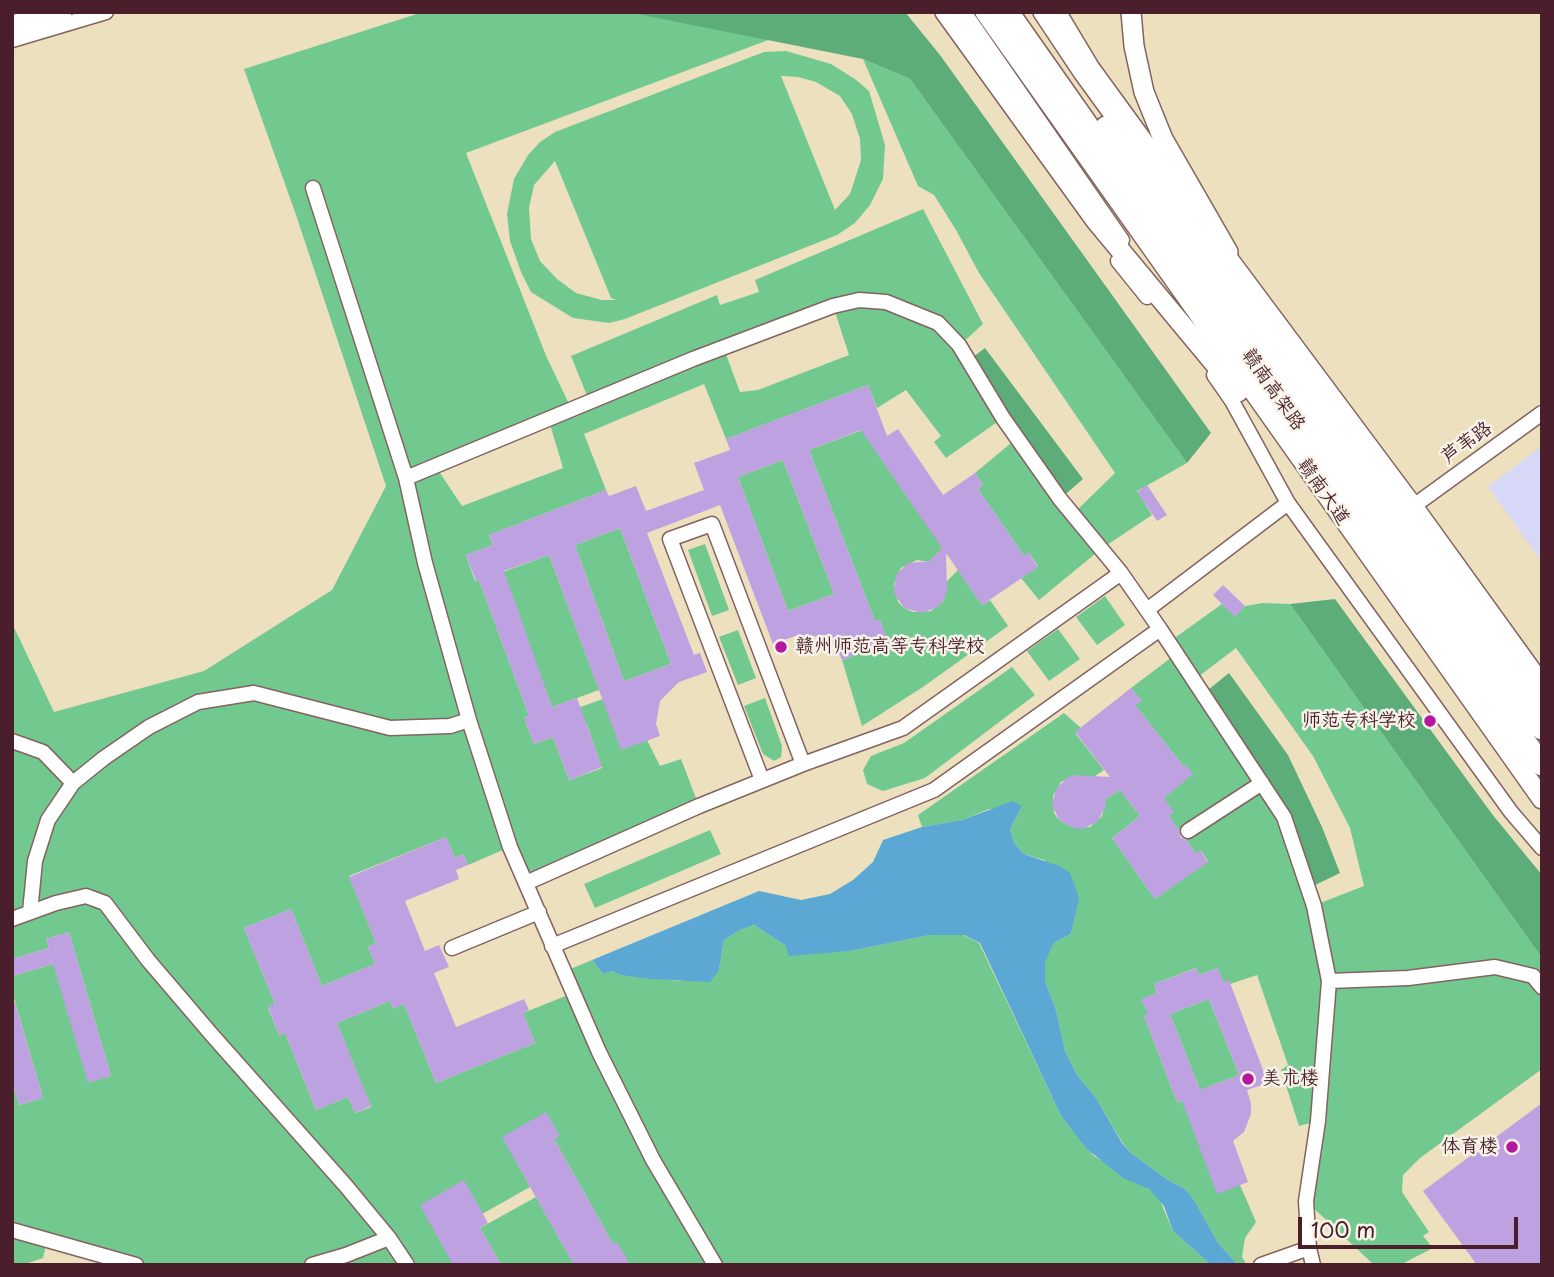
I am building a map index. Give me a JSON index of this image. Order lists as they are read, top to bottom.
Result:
{
  "streets": {
    "highway": ["赣南高架路"],
    "main road": ["赣南大道"],
    "street": ["芦苇路"]
  },
  "places": [
    "赣州师范高等专科学校",
    "师范专科学校",
    "美术楼",
    "体育楼"
  ],
  "scale_bar": "100 m"
}
